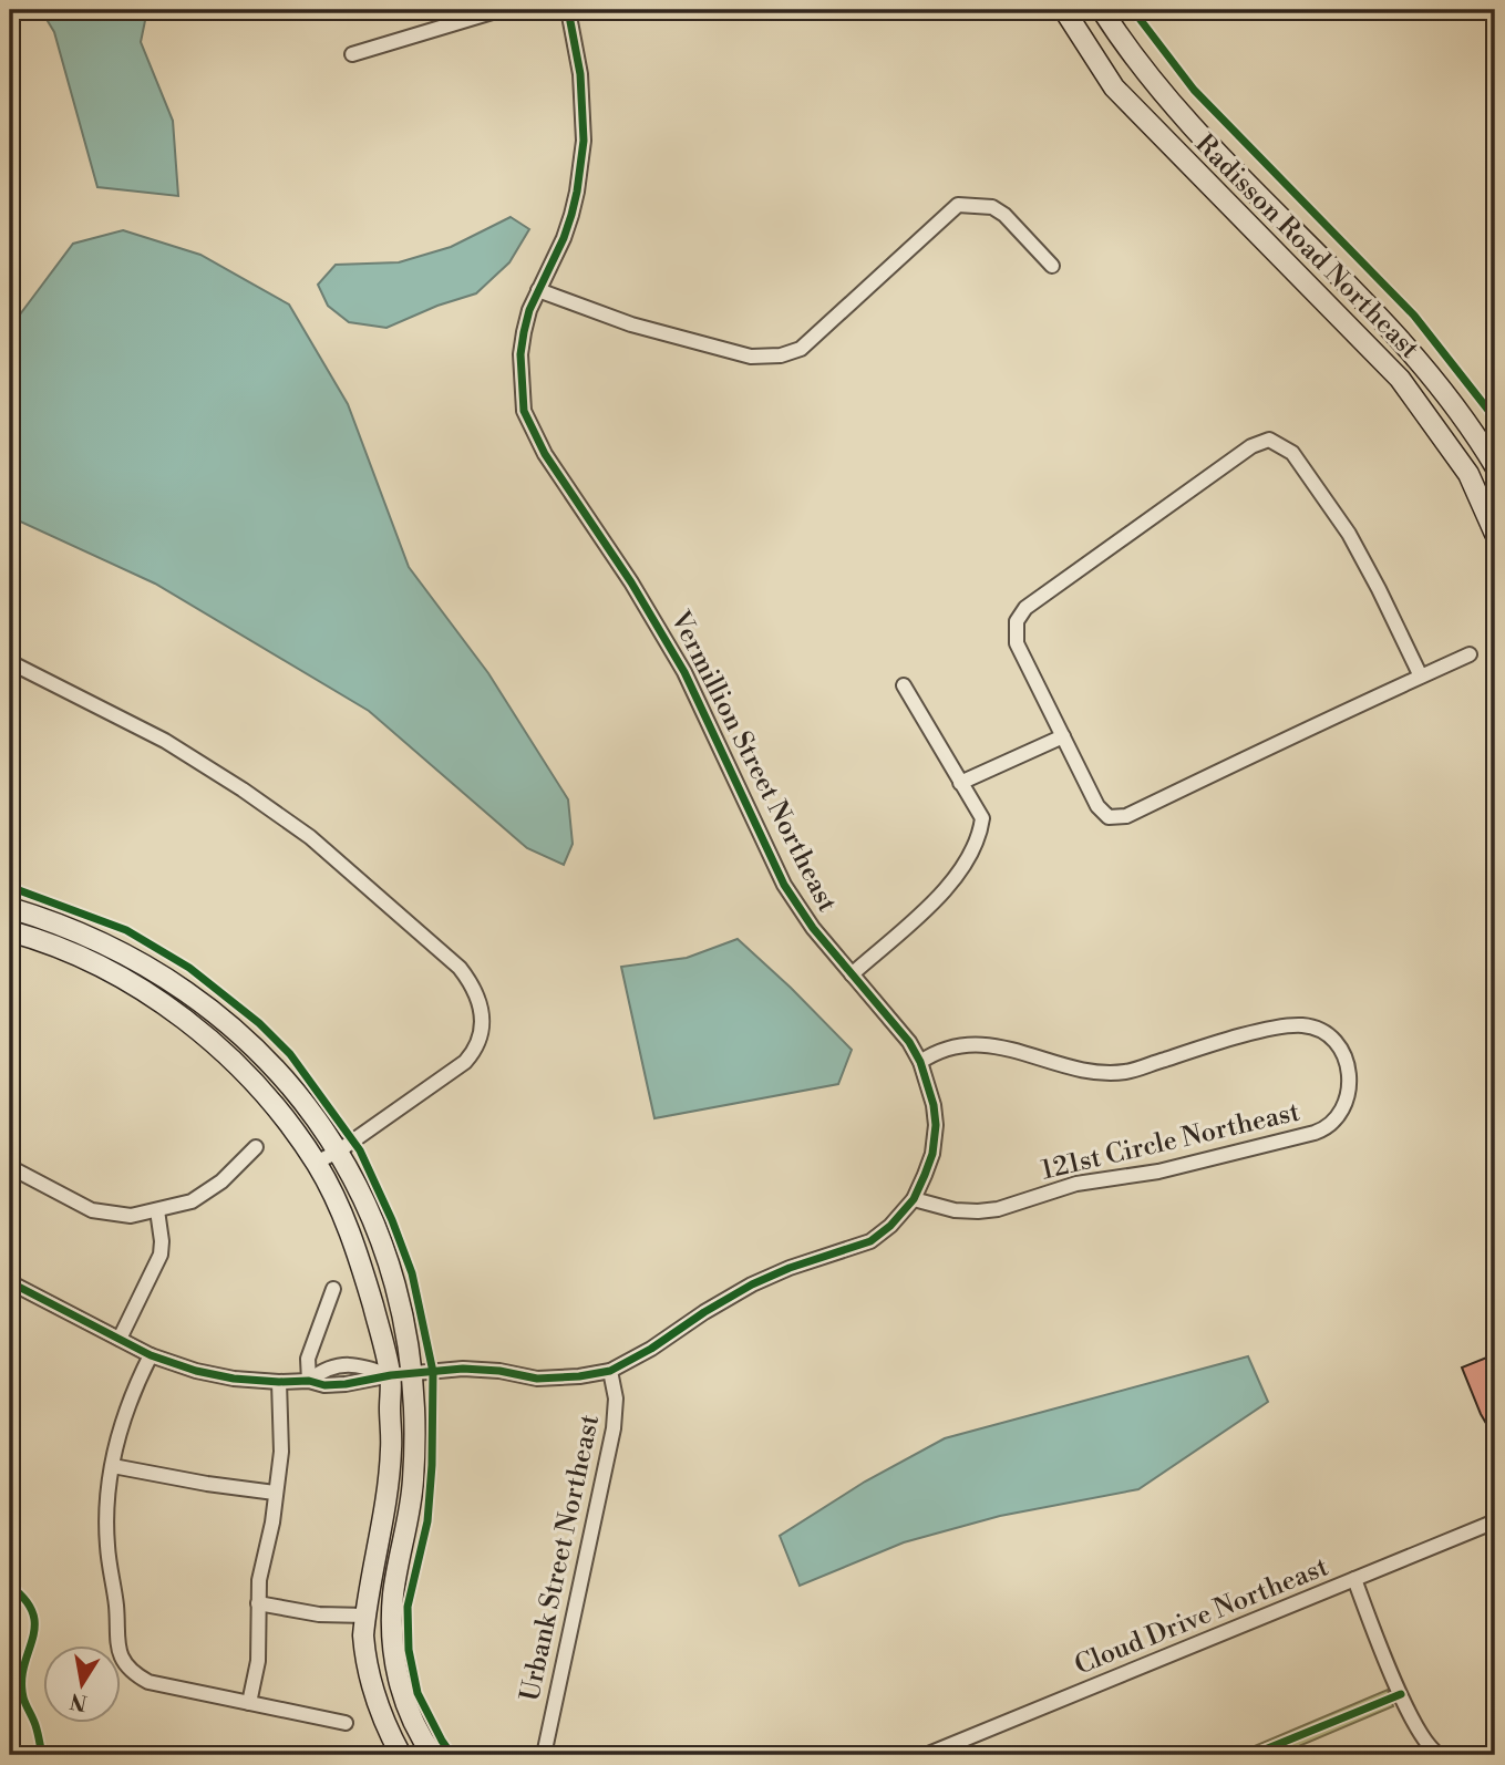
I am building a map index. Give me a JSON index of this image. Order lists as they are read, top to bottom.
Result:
{
  "streets": {
    "street": [
      "Radisson Road Northeast",
      "Vermillion Street Northeast",
      "121st Circle Northeast",
      "Urbank Street Northeast",
      "Cloud Drive Northeast"
    ]
  },
  "crossings": [
    ["Vermillion Street Northeast", "121st Circle Northeast"],
    ["Vermillion Street Northeast", "Urbank Street Northeast"]
  ],
  "north": "bottom"
}
